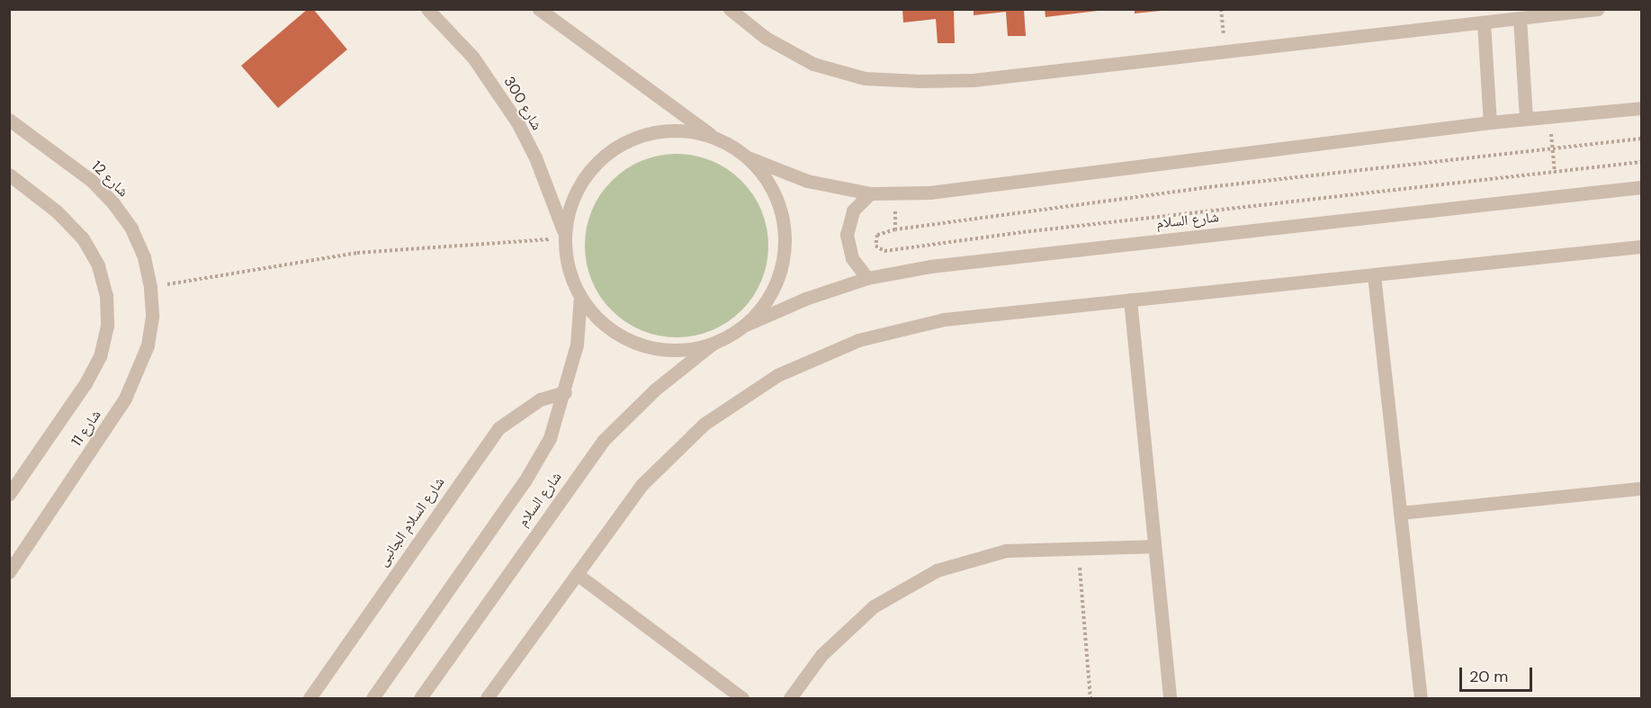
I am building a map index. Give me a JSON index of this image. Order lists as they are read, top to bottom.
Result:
{
  "streets": {
    "street": [
      "شارع 300",
      "شارع 12",
      "شارع السلام",
      "شارع 11",
      "شارع السلام الجانبى"
    ]
  },
  "crossings": [
    ["شارع 12", "شارع 11"],
    ["شارع السلام", "شارع السلام الجانبى"]
  ],
  "scale_bar": "20 m"
}
